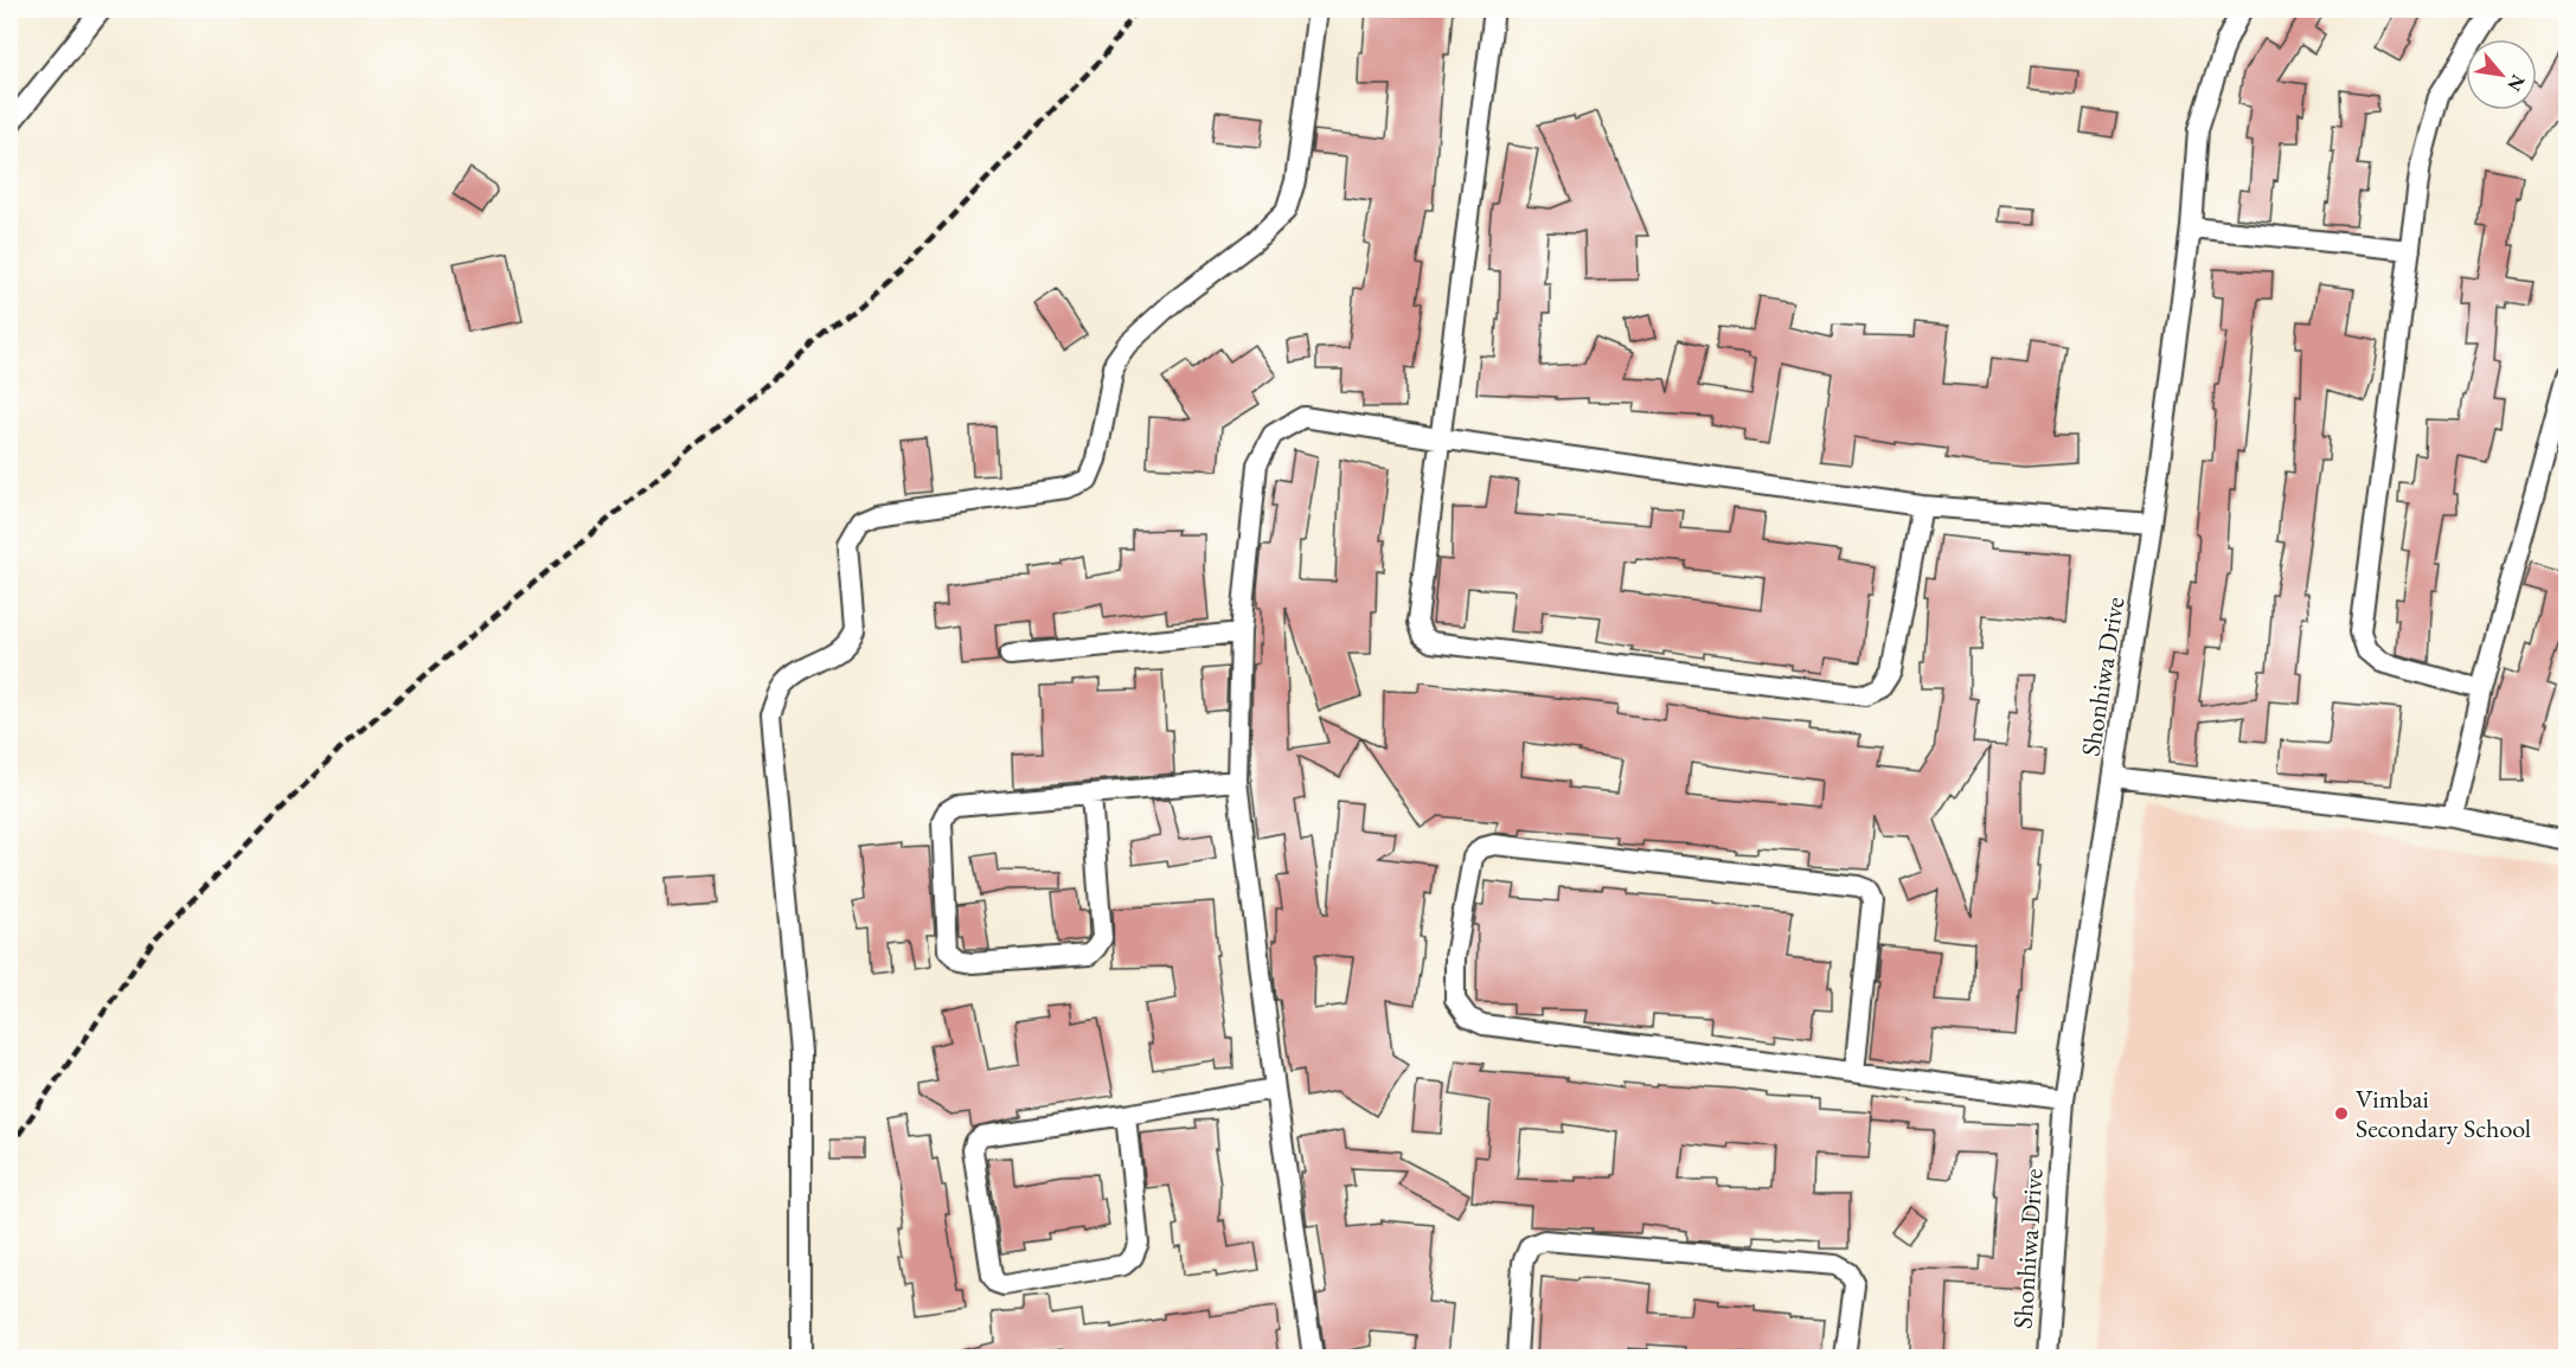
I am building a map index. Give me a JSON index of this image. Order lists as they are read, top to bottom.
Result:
{
  "streets": {
    "street": ["Shonhiwa Drive"]
  },
  "places": ["Vimbai Secondary School"],
  "north": "bottom right"
}
